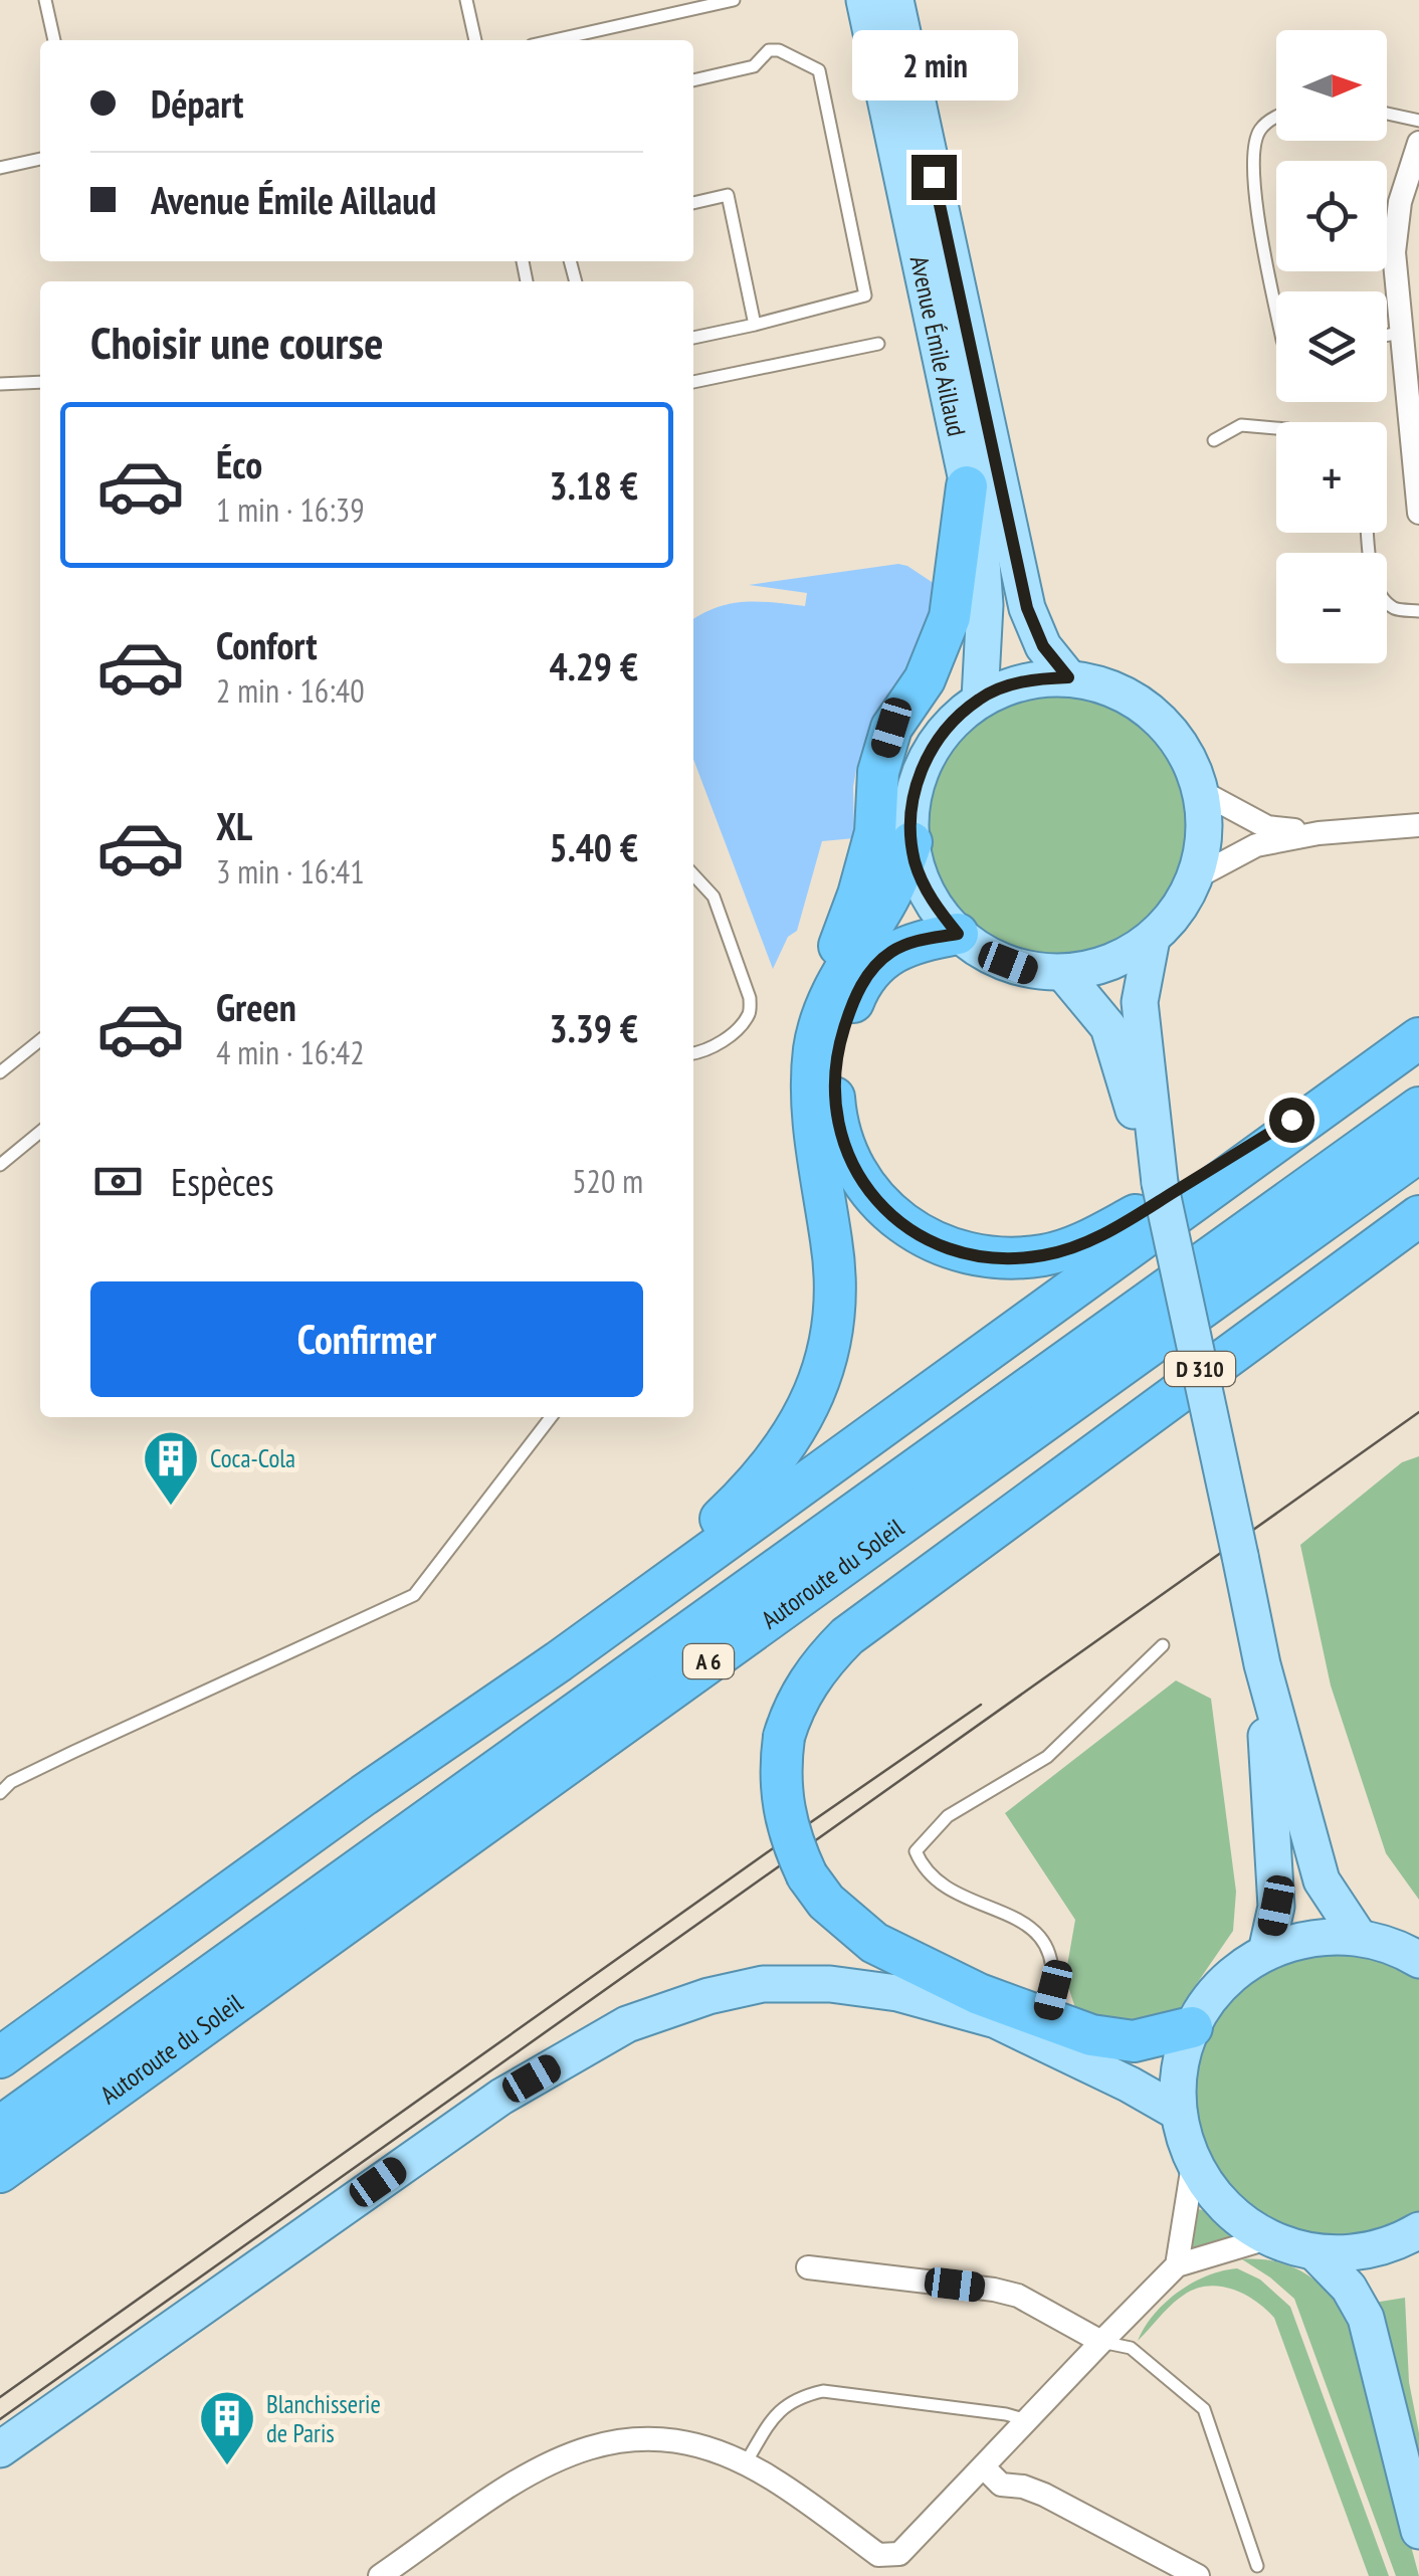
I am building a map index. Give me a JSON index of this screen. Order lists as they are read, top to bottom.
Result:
{
  "streets": {
    "highway": ["Autoroute du Soleil", "A 6"],
    "main road": ["Avenue Émile Aillaud", "D 310"]
  },
  "crossings": [
    ["Avenue Émile Aillaud", "D 310"]
  ],
  "places": {
    "building": ["Coca-Cola", "Blanchisserie de Paris"]
  },
  "north": "right",
  "page": {
    "map_buttons": ["+", "−"],
    "bubble": "2 min",
    "banner": ["Départ", "Avenue Émile Aillaud"],
    "heading": "Choisir une course",
    "list": [
      {
        "name": "Éco",
        "note": "1 min · 16:39",
        "value": "3.18 €"
      },
      {
        "name": "Confort",
        "note": "2 min · 16:40",
        "value": "4.29 €"
      },
      {
        "name": "XL",
        "note": "3 min · 16:41",
        "value": "5.40 €"
      },
      {
        "name": "Green",
        "note": "4 min · 16:42",
        "value": "3.39 €"
      }
    ],
    "pay": ["Espèces", "520 m"],
    "buttons": "Confirmer"
  }
}
